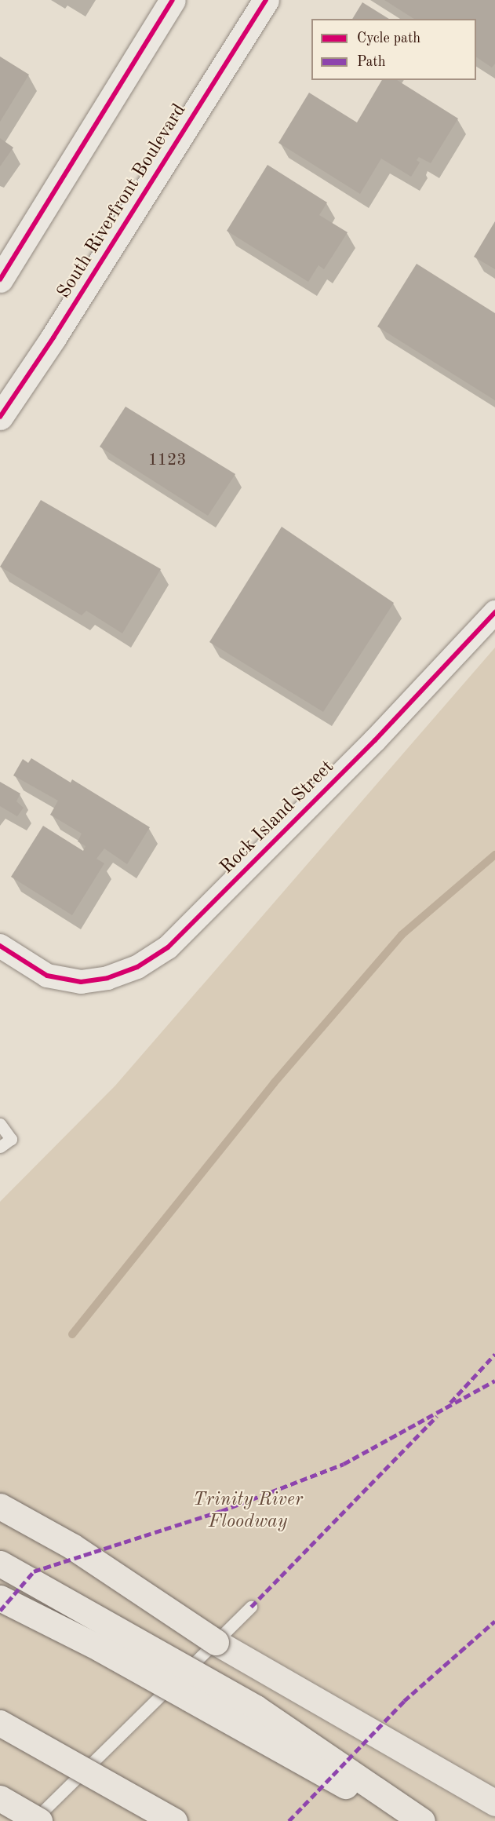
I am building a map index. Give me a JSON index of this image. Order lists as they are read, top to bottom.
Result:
{
  "streets": {
    "main road": ["South Riverfront Boulevard"],
    "street": ["Rock Island Street"]
  },
  "parks": ["Trinity River Floodway"],
  "house_numbers": ["1123"],
  "legend": ["Cycle path", "Path"]
}
